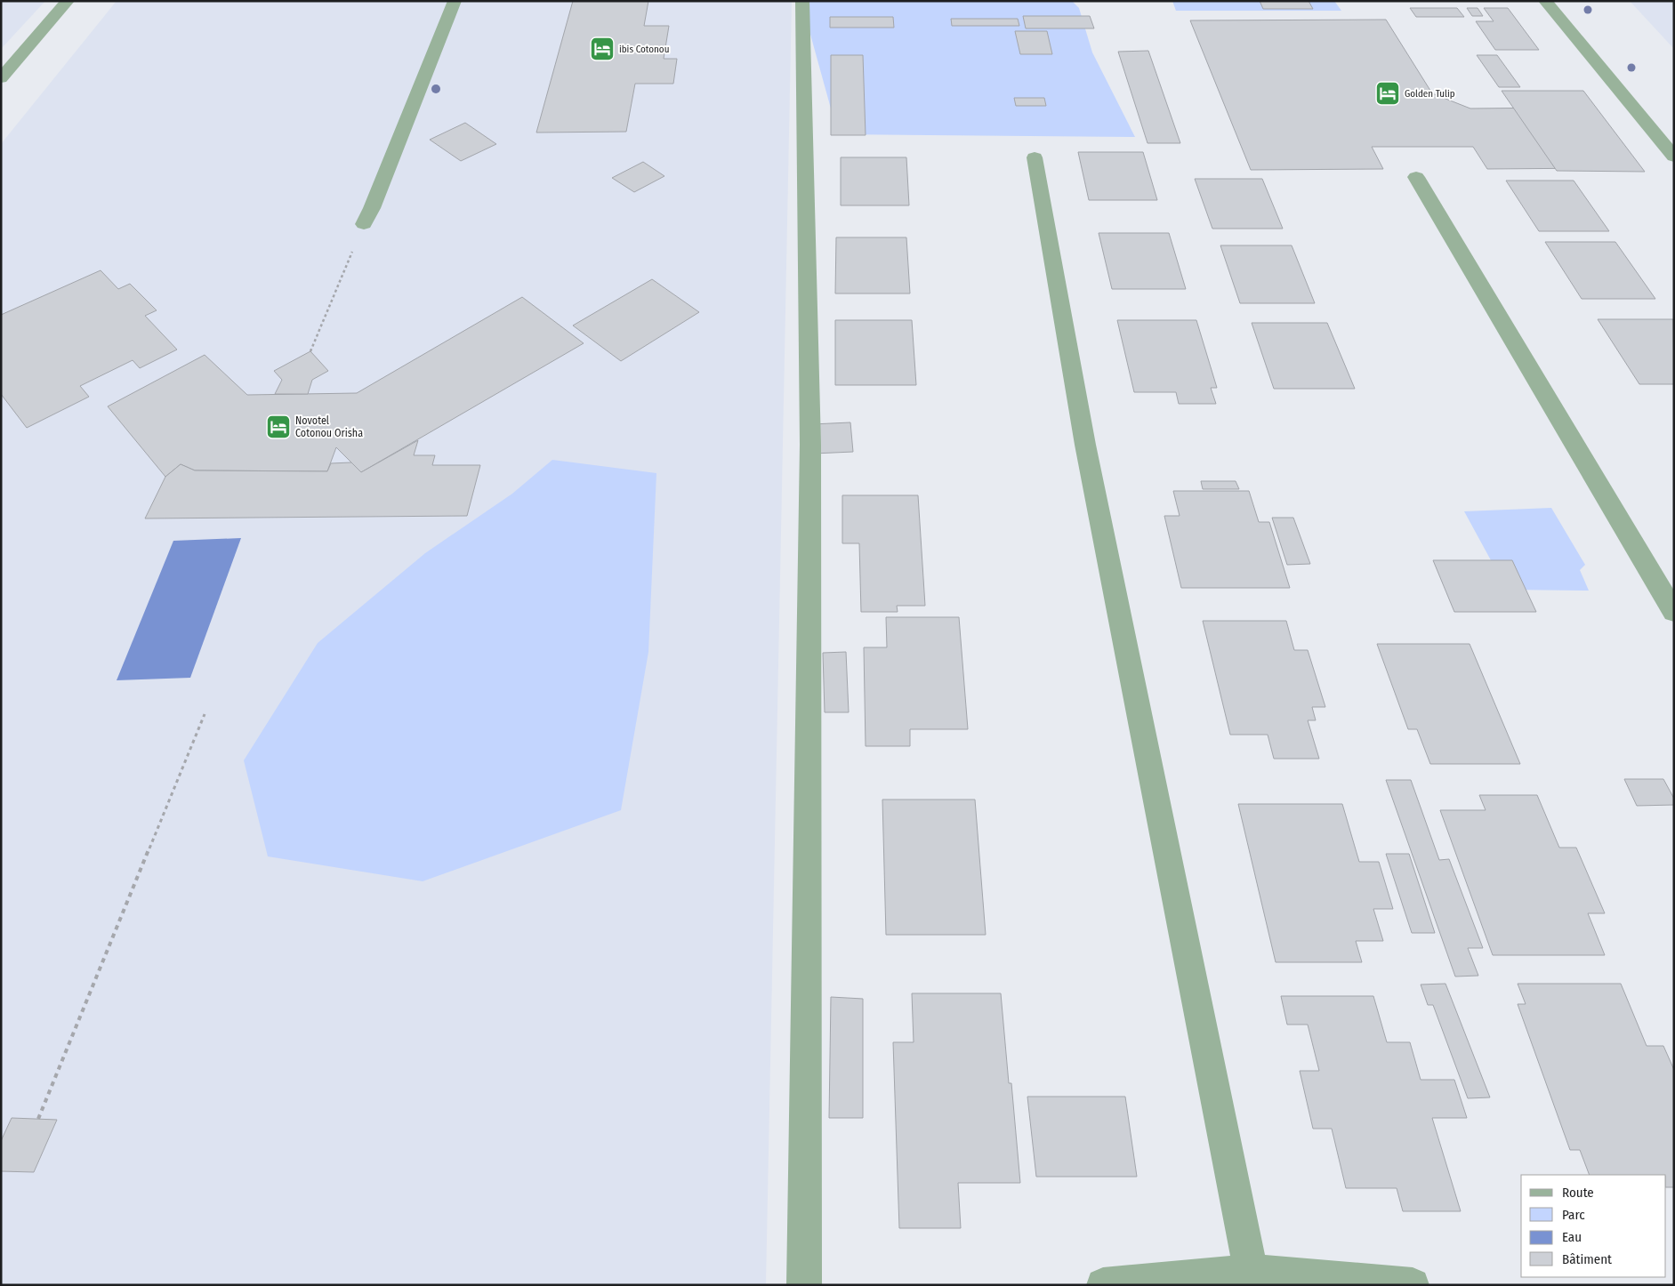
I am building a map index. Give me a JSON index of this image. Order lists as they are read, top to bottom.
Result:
{
  "places": {
    "hotel": ["ibis Cotonou", "Golden Tulip", "Novotel Cotonou Orisha"]
  },
  "legend": [
    "Route",
    "Parc",
    "Eau",
    "Bâtiment"
  ]
}
